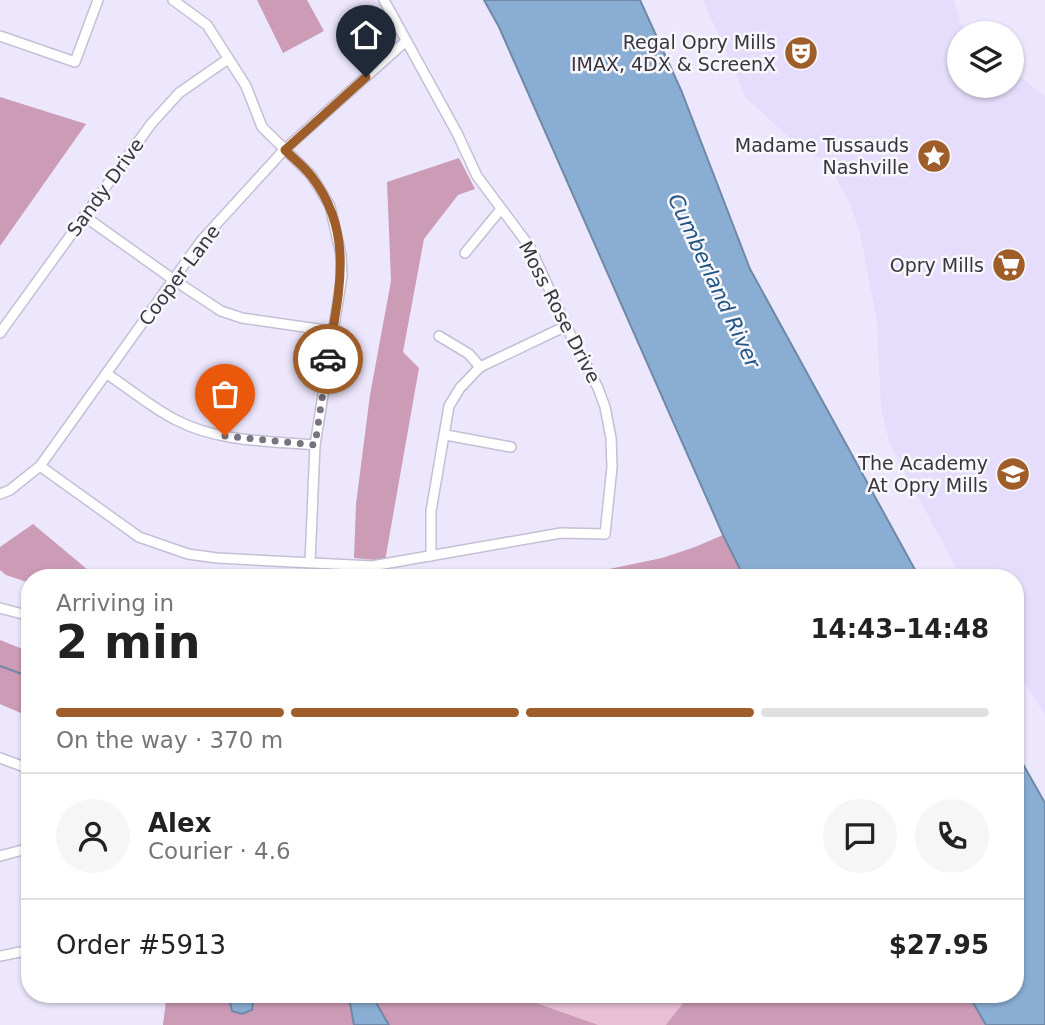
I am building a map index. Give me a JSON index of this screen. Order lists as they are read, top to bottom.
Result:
{
  "streets": {
    "street": ["Sandy Drive", "Cooper Lane", "Moss Rose Drive"]
  },
  "crossings": [
    ["Cooper Lane", "Moss Rose Drive"]
  ],
  "water": ["Cumberland River"],
  "places": {
    "theatre": ["Regal Opry Mills IMAX, 4DX & ScreenX"],
    "place": ["Madame Tussauds Nashville"],
    "supermarket": ["Opry Mills"],
    "school or university": ["The Academy At Opry Mills"]
  },
  "page": {
    "heading": ["2 min", "Arriving in", "14:43–14:48"],
    "panel": [
      "Alex",
      "Courier · 4.6",
      "Order #5913",
      "$27.95"
    ],
    "bar": "On the way · 370 m"
  }
}
